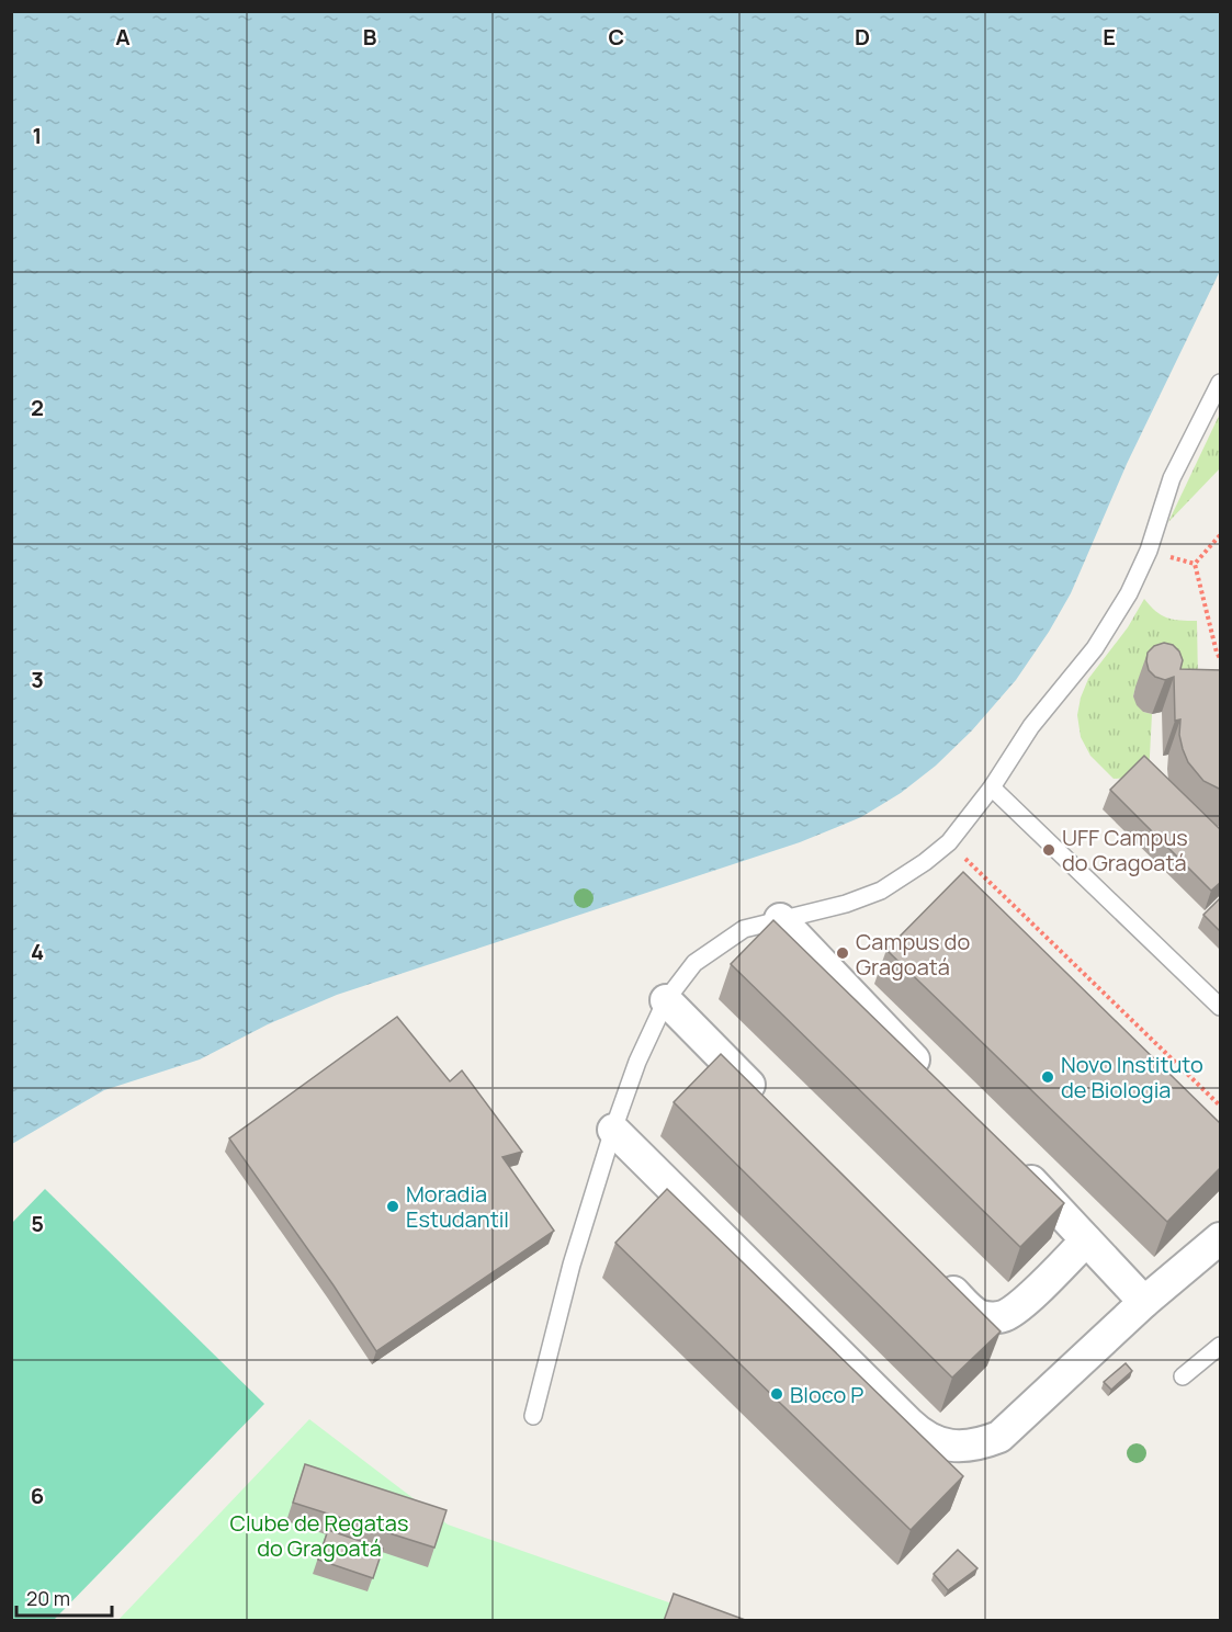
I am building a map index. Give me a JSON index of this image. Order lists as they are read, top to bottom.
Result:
{
  "parks": ["Clube de Regatas do Gragoatá"],
  "places": [
    "UFF Campus do Gragoatá",
    "Campus do Gragoatá",
    "Novo Instituto de Biologia",
    "Moradia Estudantil",
    "Bloco P"
  ],
  "scale_bar": "20 m",
  "grid": {
    "columns": [
      "A",
      "B",
      "C",
      "D",
      "E"
    ],
    "rows": [
      "1",
      "2",
      "3",
      "4",
      "5",
      "6"
    ]
  }
}
